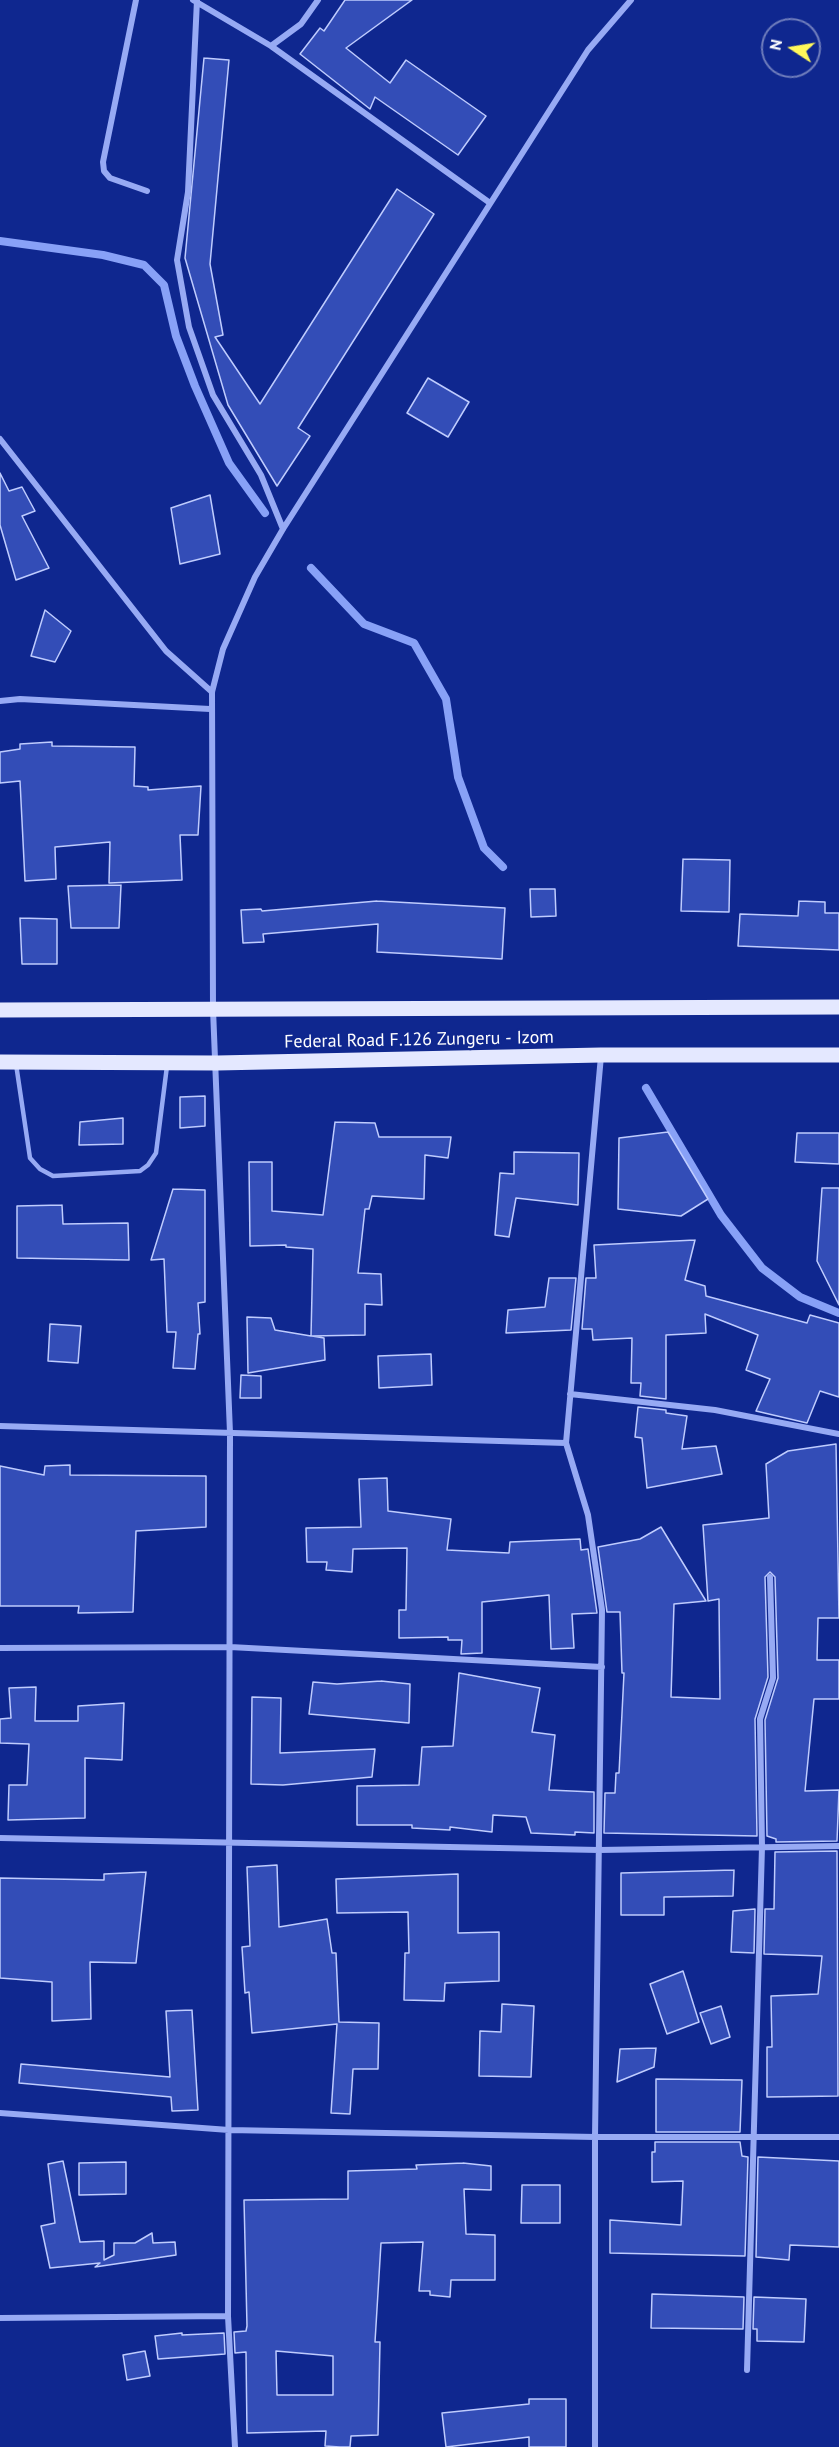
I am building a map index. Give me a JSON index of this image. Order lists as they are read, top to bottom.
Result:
{
  "streets": {
    "main road": ["Federal Road F.126 Zungeru - Izom"]
  },
  "north": "left"
}
